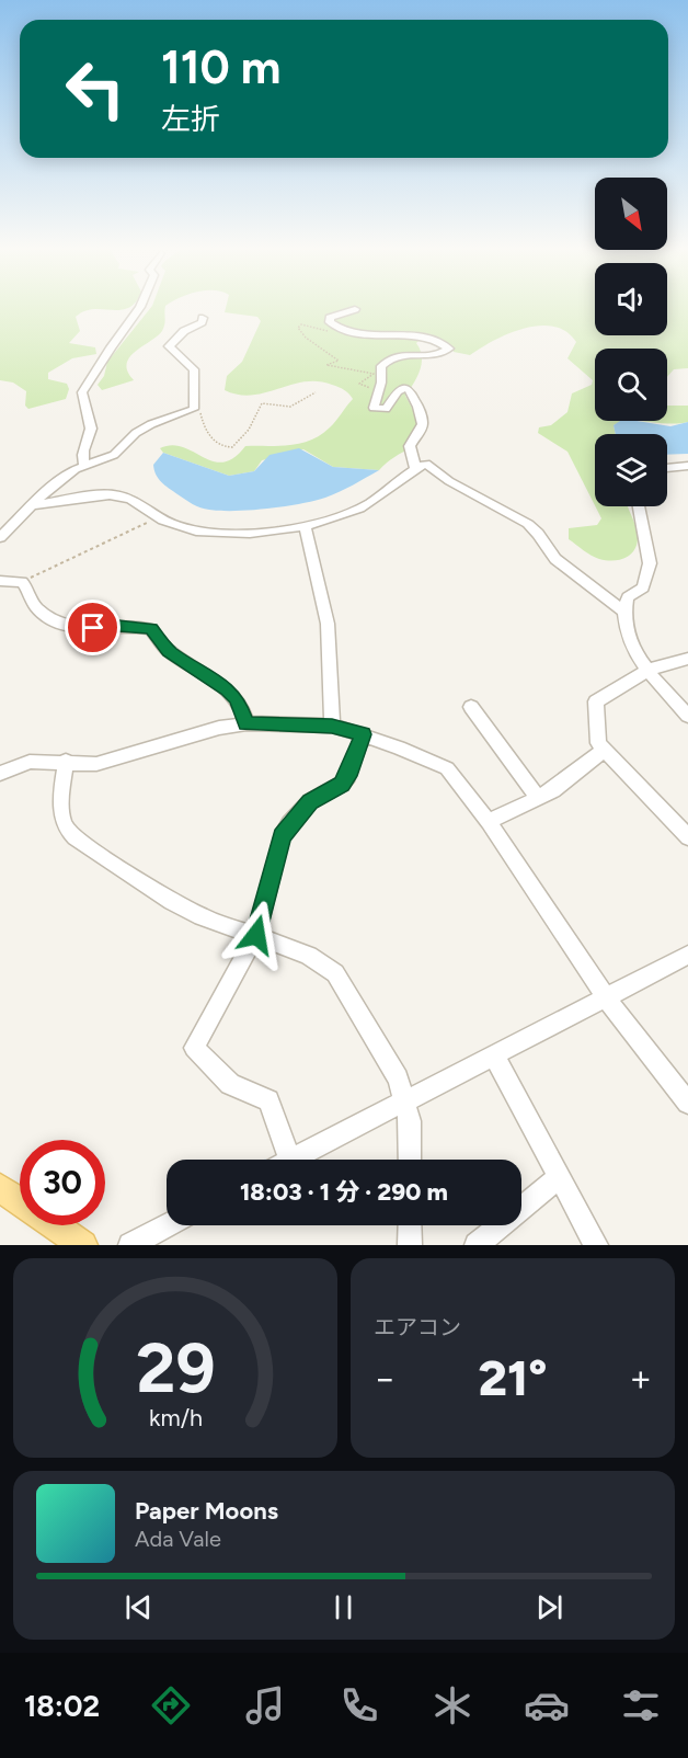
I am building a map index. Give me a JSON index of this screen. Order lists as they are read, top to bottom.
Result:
{
  "north": "bottom right",
  "page": {
    "turn": ["110 m", "左折"],
    "limit": "30",
    "trip": "18:03 · 1 分 · 290 m",
    "tile": "エアコン",
    "heat": ["−", "21°", "+"],
    "song": ["Paper Moons", "Ada Vale"],
    "tabs": "18:02",
    "gauge": ["29", "km/h"]
  }
}
